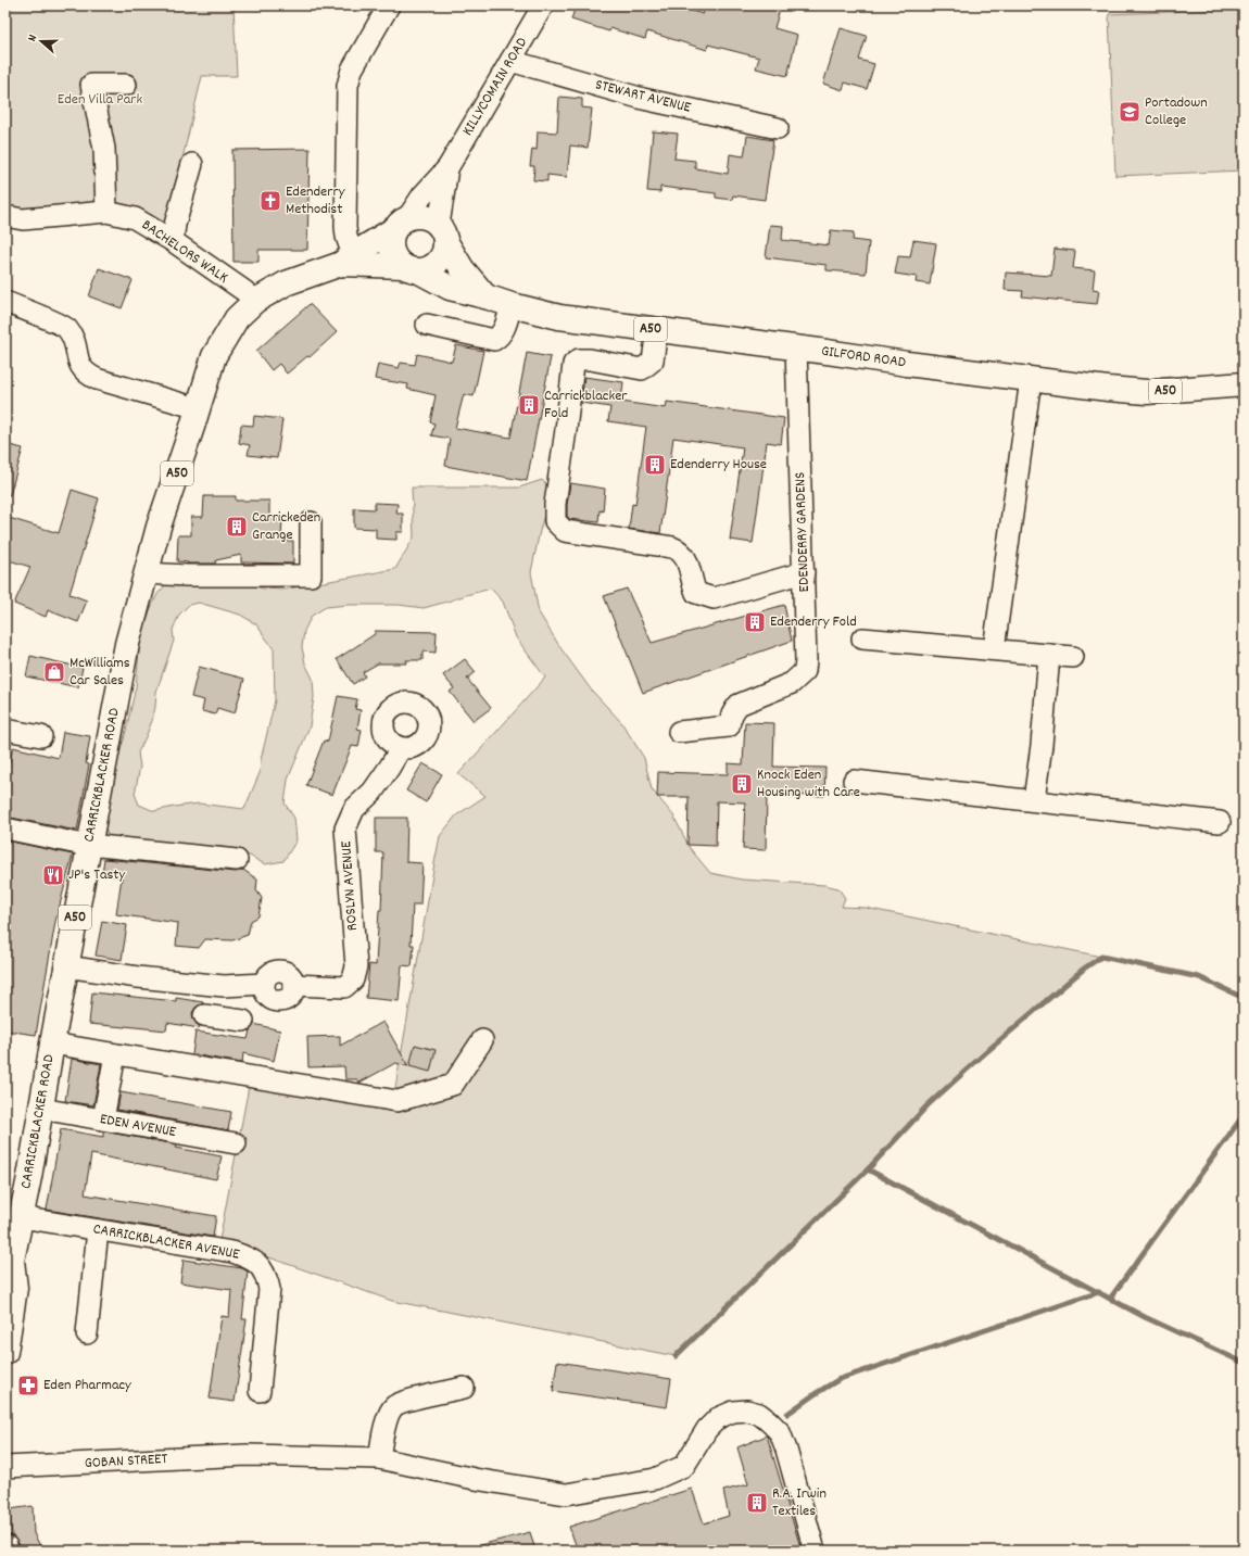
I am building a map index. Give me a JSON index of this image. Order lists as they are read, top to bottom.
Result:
{
  "streets": {
    "main road": ["A50", "GILFORD ROAD", "CARRICKBLACKER ROAD"],
    "street": [
      "KILLYCOMAIN ROAD",
      "STEWART AVENUE",
      "BACHELORS WALK",
      "EDENDERRY GARDENS",
      "ROSLYN AVENUE",
      "EDEN AVENUE",
      "CARRICKBLACKER AVENUE",
      "GOBAN STREET"
    ]
  },
  "crossings": [
    ["KILLYCOMAIN ROAD", "STEWART AVENUE"],
    ["KILLYCOMAIN ROAD", "A50"],
    ["KILLYCOMAIN ROAD", "GILFORD ROAD"],
    ["KILLYCOMAIN ROAD", "CARRICKBLACKER ROAD"],
    ["BACHELORS WALK", "CARRICKBLACKER ROAD"],
    ["A50", "GILFORD ROAD"],
    ["A50", "CARRICKBLACKER ROAD"],
    ["GILFORD ROAD", "EDENDERRY GARDENS"],
    ["GILFORD ROAD", "CARRICKBLACKER ROAD"],
    ["CARRICKBLACKER ROAD", "EDEN AVENUE"],
    ["CARRICKBLACKER ROAD", "CARRICKBLACKER AVENUE"]
  ],
  "parks": ["Eden Villa Park"],
  "places": {
    "school or university": ["Portadown College"],
    "church": ["Edenderry Methodist"],
    "building": [
      "Carrickblacker Fold",
      "Edenderry House",
      "Carrickeden Grange",
      "Edenderry Fold",
      "Knock Eden Housing with Care",
      "R.A. Irwin Textiles"
    ],
    "shop": ["McWilliams Car Sales"],
    "restaurant": ["JP's Tasty"],
    "pharmacy": ["Eden Pharmacy"]
  },
  "north": "left"
}
